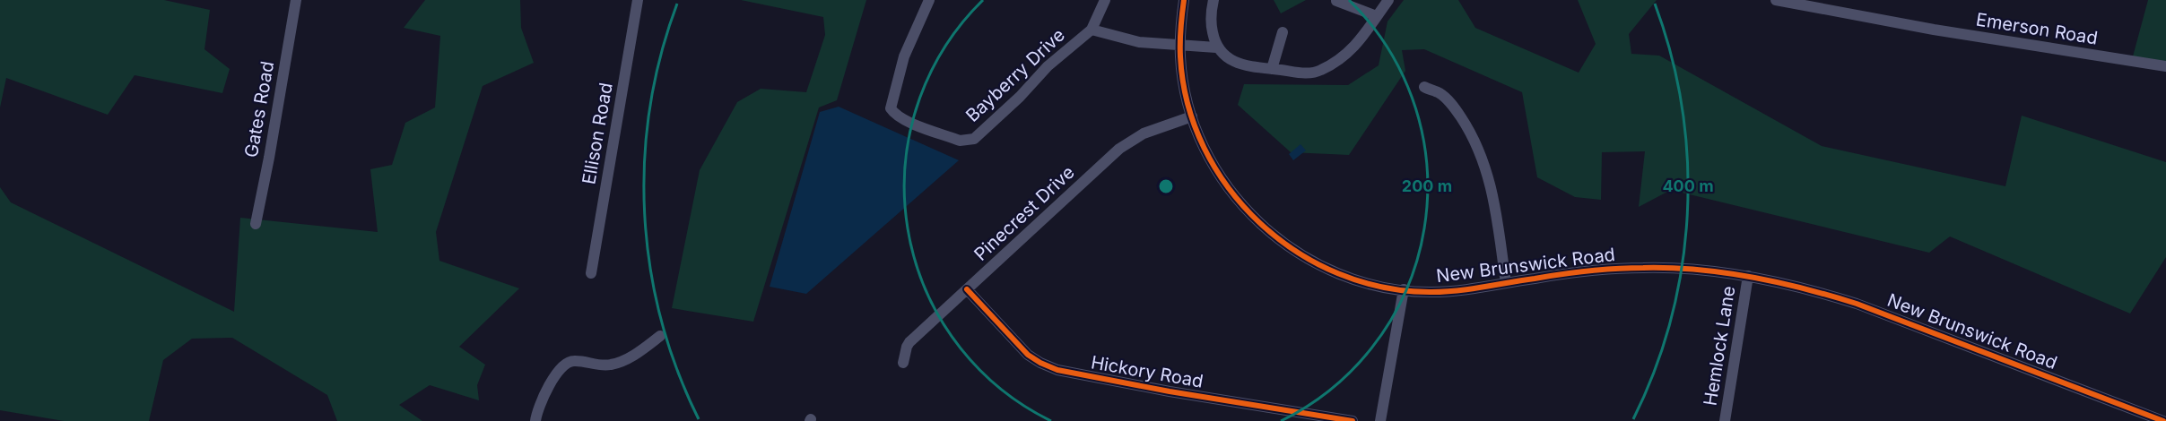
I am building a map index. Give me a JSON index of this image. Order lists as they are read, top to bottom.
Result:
{
  "streets": {
    "street": [
      "Emerson Road",
      "Bayberry Drive",
      "Gates Road",
      "Ellison Road",
      "Pinecrest Drive",
      "New Brunswick Road",
      "Hemlock Lane",
      "Hickory Road"
    ]
  },
  "crossings": [
    ["Bayberry Drive", "New Brunswick Road"],
    ["Pinecrest Drive", "New Brunswick Road"],
    ["Pinecrest Drive", "Hickory Road"],
    ["New Brunswick Road", "Hemlock Lane"]
  ],
  "rings": ["200 m", "400 m"]
}
